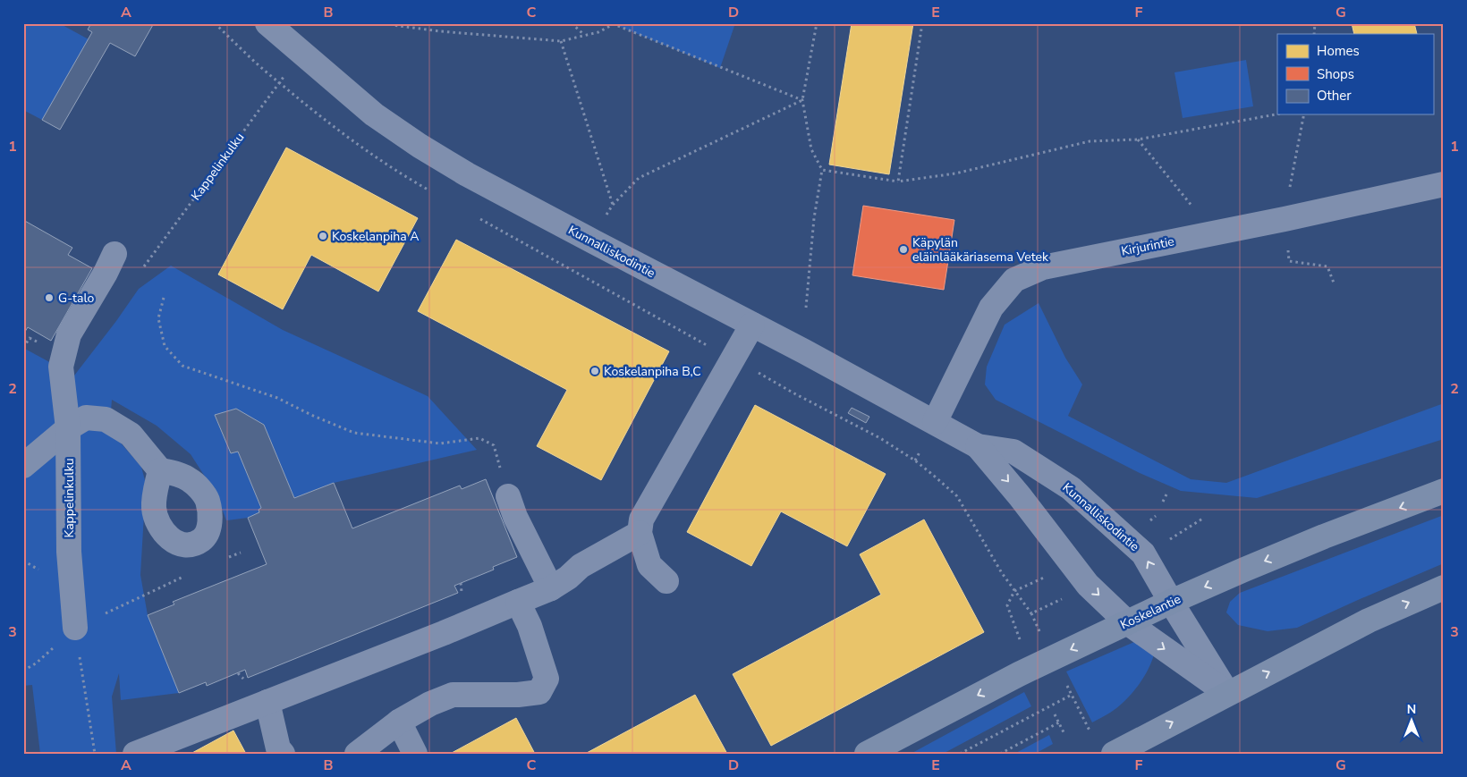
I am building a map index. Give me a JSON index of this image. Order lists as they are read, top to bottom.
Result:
{
  "streets": {
    "main road": ["Koskelantie"],
    "street": ["Kappelinkulku", "Kirjurintie", "Kunnalliskodintie"]
  },
  "crossings": [
    ["Kirjurintie", "Kunnalliskodintie"],
    ["Kunnalliskodintie", "Koskelantie"]
  ],
  "places": [
    "Koskelanpiha A",
    "Käpylän eläinlääkäriasema Vetek",
    "G-talo",
    "Koskelanpiha B,C"
  ],
  "legend": ["Homes", "Shops", "Other"],
  "north": "top",
  "grid": {
    "columns": [
      "A",
      "B",
      "C",
      "D",
      "E",
      "F",
      "G"
    ],
    "rows": ["1", "2", "3"]
  }
}
